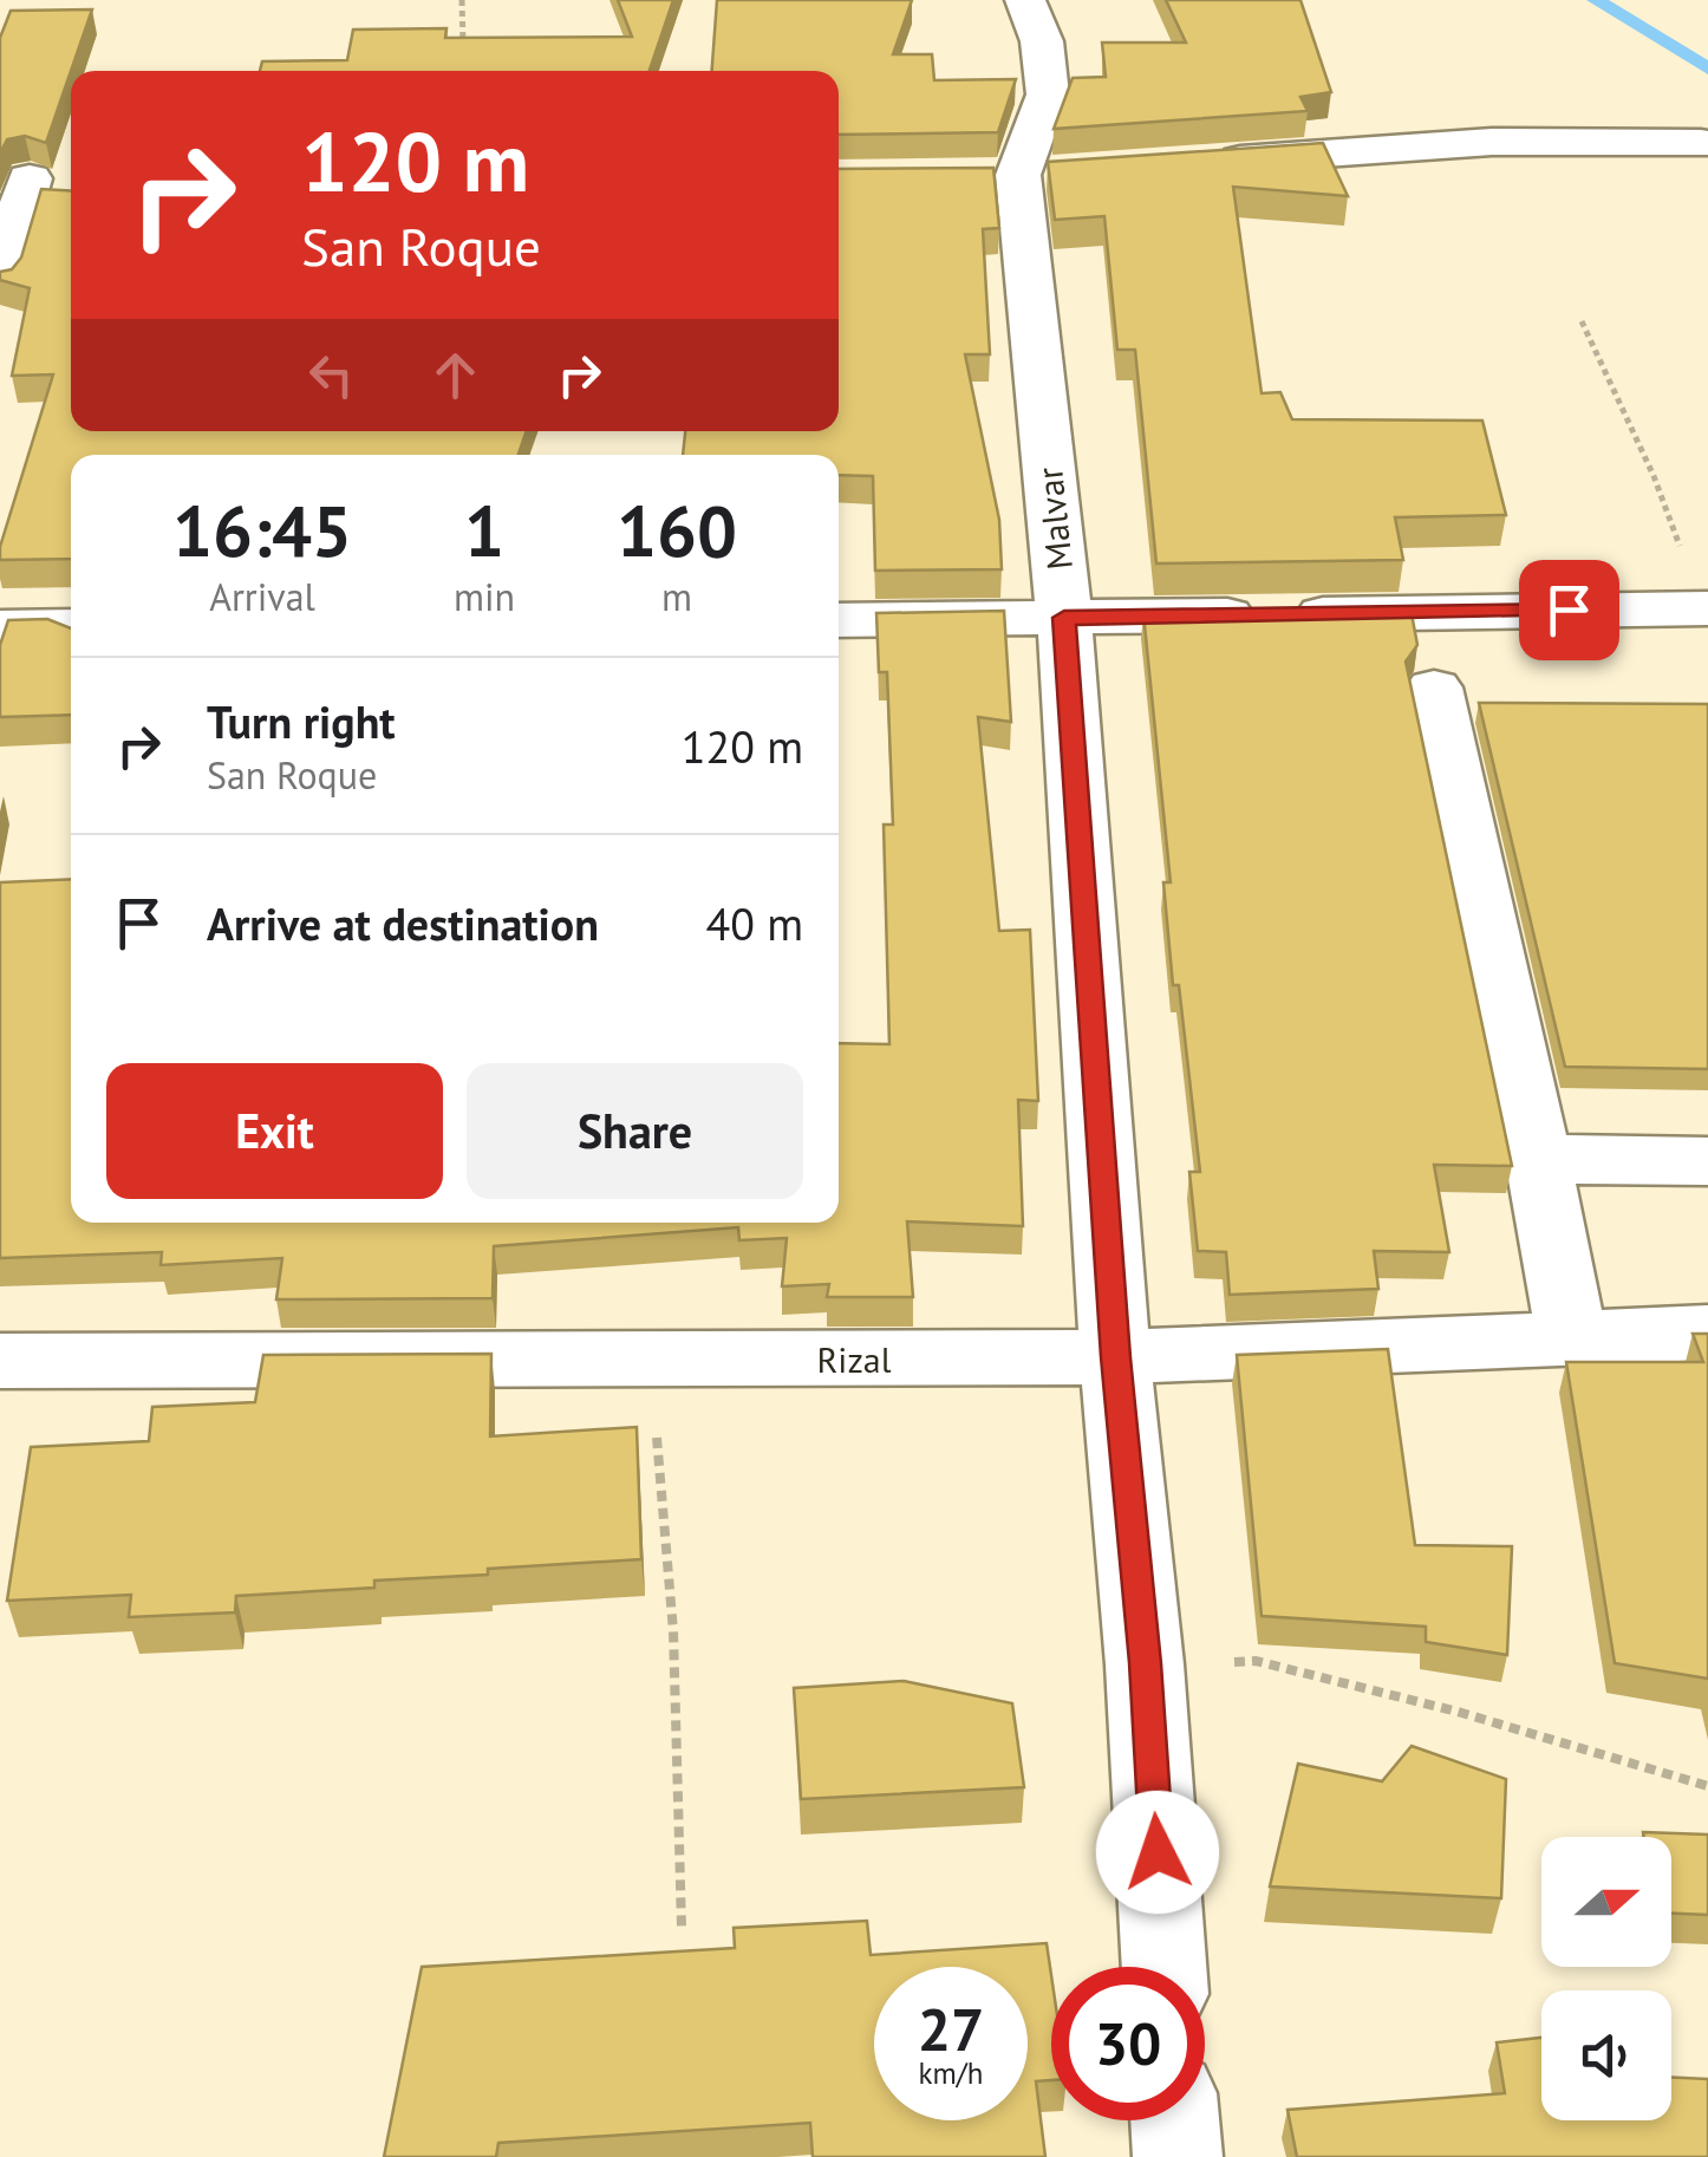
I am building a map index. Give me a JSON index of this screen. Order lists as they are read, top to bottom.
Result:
{
  "streets": {
    "street": ["Malvar", "Rizal"]
  },
  "crossings": [
    ["Malvar", "Rizal"]
  ],
  "north": "right",
  "page": {
    "turn": ["120 m", "San Roque"],
    "eta": [
      "16:45",
      "Arrival",
      "1",
      "min",
      "160",
      "m"
    ],
    "list": [
      {
        "name": "Turn right",
        "note": "San Roque",
        "value": "120 m"
      },
      {
        "name": "Arrive at destination",
        "value": "40 m"
      }
    ],
    "buttons": ["Exit", "Share"],
    "speed": "27 km/h",
    "limit": "30"
  }
}
